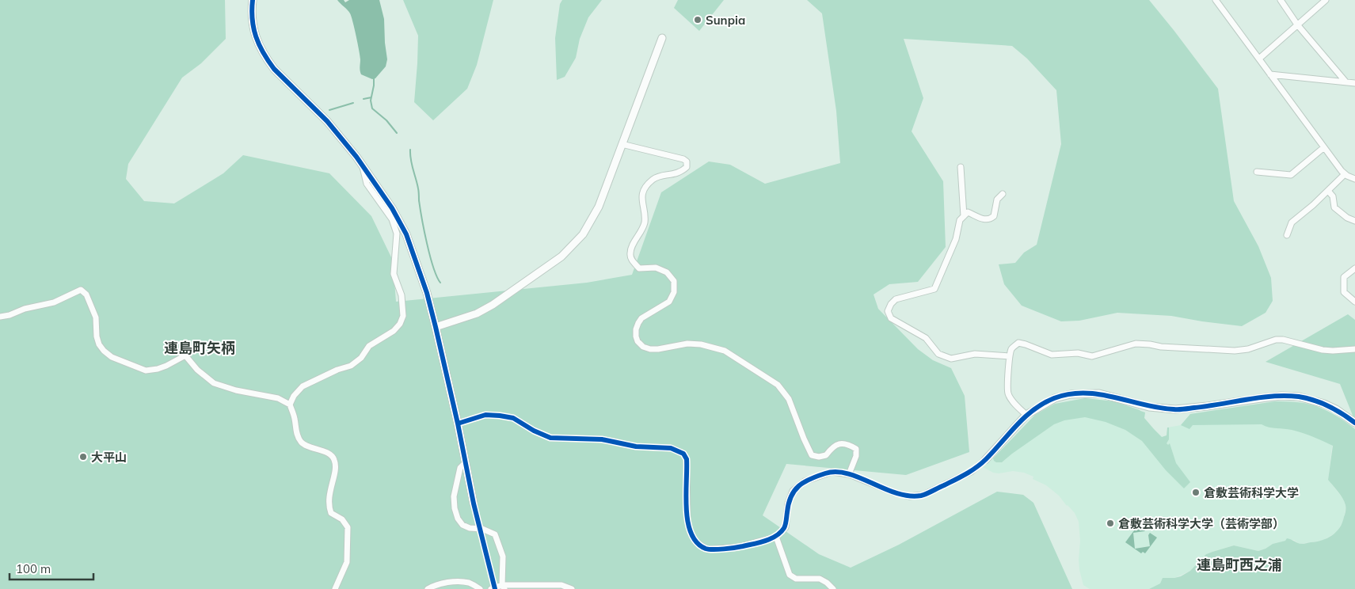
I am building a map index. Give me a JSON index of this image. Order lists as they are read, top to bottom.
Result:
{
  "districts": ["連島町矢柄", "連島町西之浦"],
  "places": [
    "Sunpia",
    "大平山",
    "倉敷芸術科学大学",
    "倉敷芸術科学大学（芸術学部）"
  ],
  "scale_bar": "100 m"
}
